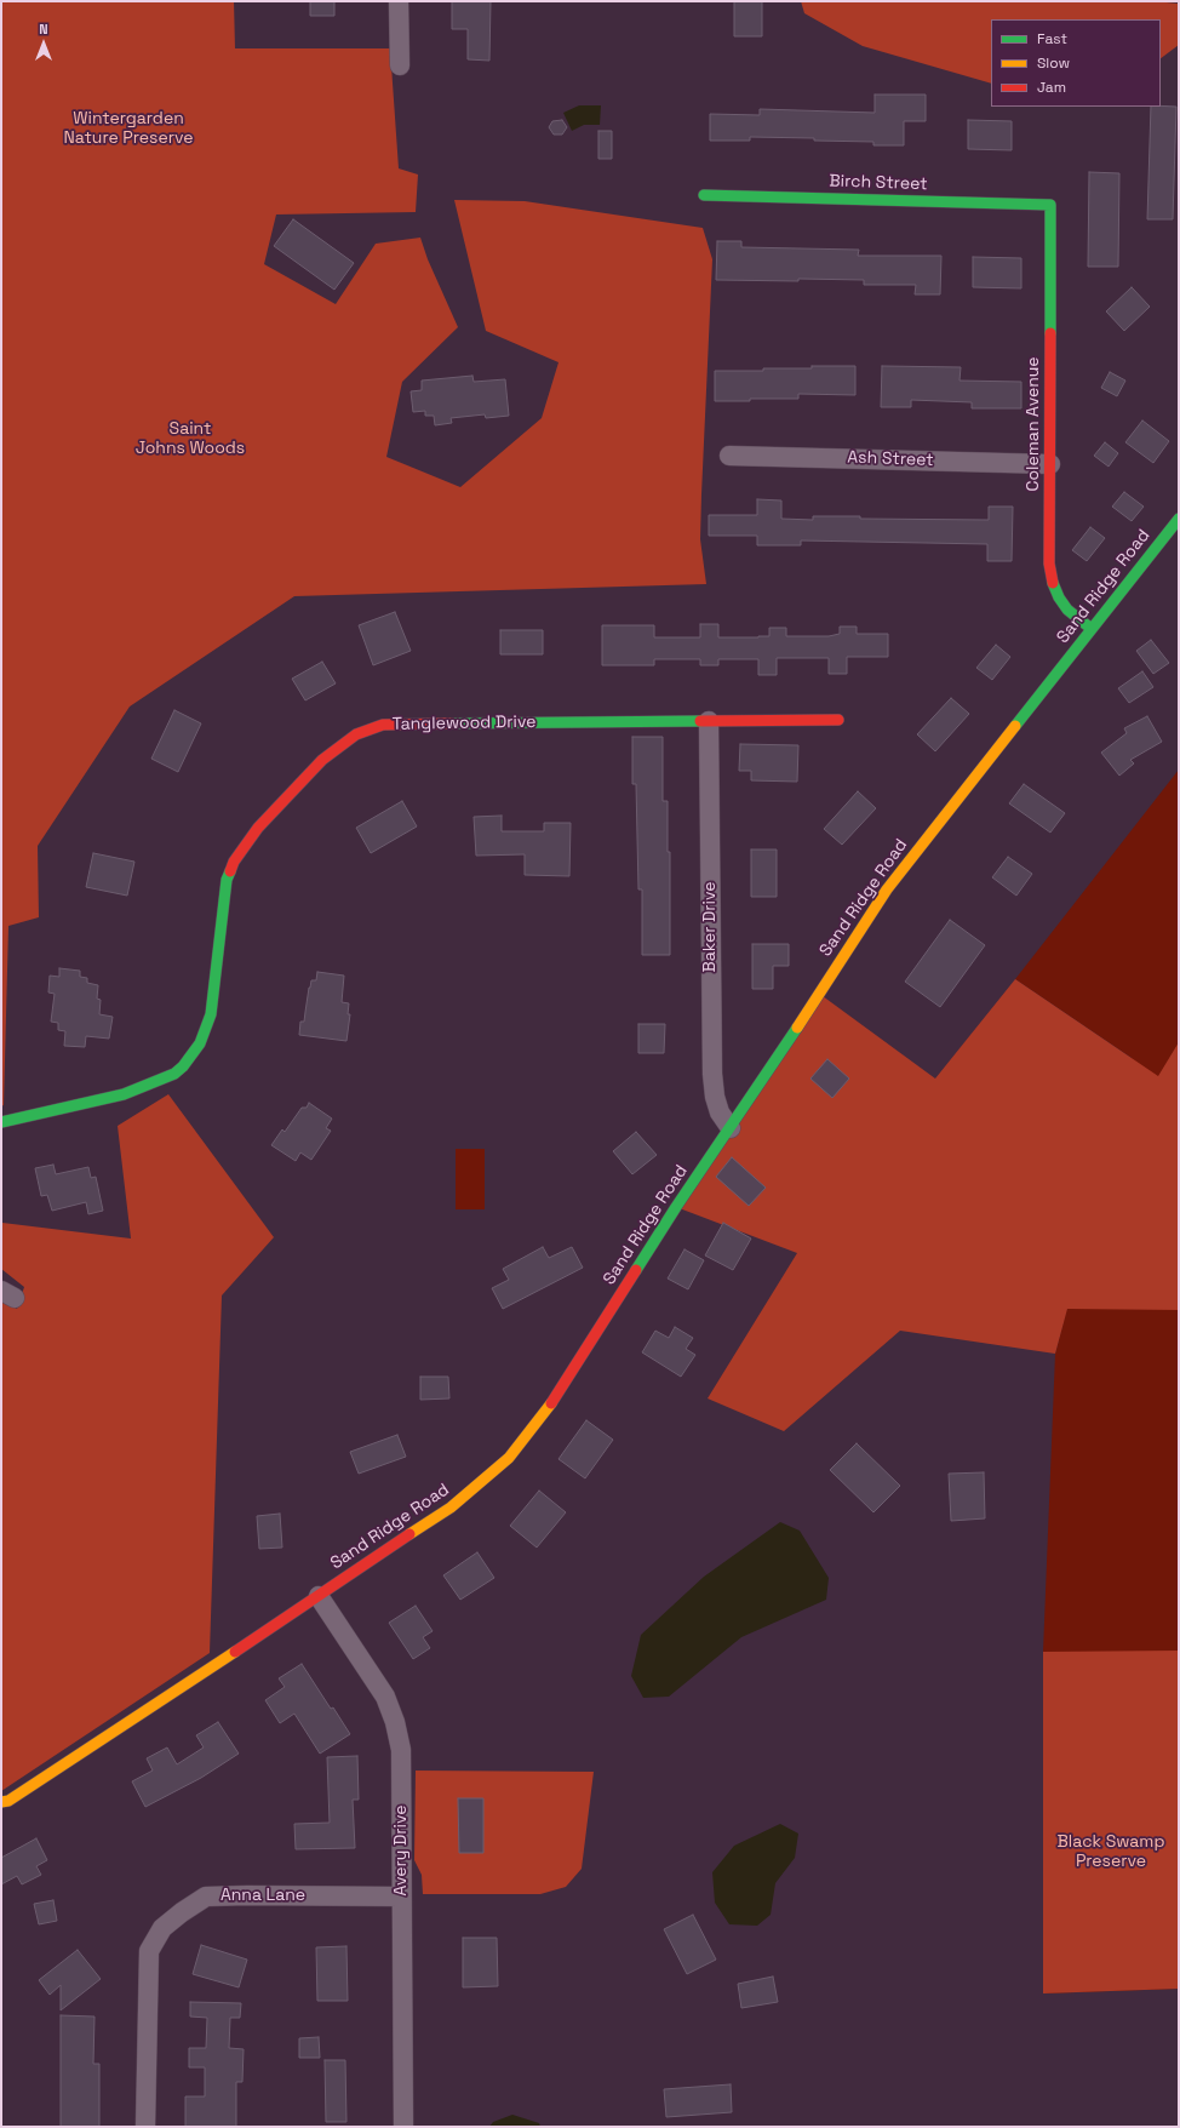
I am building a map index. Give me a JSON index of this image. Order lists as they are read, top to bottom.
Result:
{
  "streets": {
    "street": [
      "Birch Street",
      "Coleman Avenue",
      "Ash Street",
      "Sand Ridge Road",
      "Tanglewood Drive",
      "Baker Drive",
      "Avery Drive",
      "Anna Lane"
    ]
  },
  "crossings": [
    ["Birch Street", "Coleman Avenue"],
    ["Coleman Avenue", "Ash Street"],
    ["Coleman Avenue", "Sand Ridge Road"],
    ["Sand Ridge Road", "Baker Drive"],
    ["Sand Ridge Road", "Avery Drive"],
    ["Tanglewood Drive", "Baker Drive"],
    ["Avery Drive", "Anna Lane"]
  ],
  "parks": ["Wintergarden Nature Preserve", "Saint Johns Woods", "Black Swamp Preserve"],
  "legend": ["Fast", "Slow", "Jam"],
  "north": "top"
}
